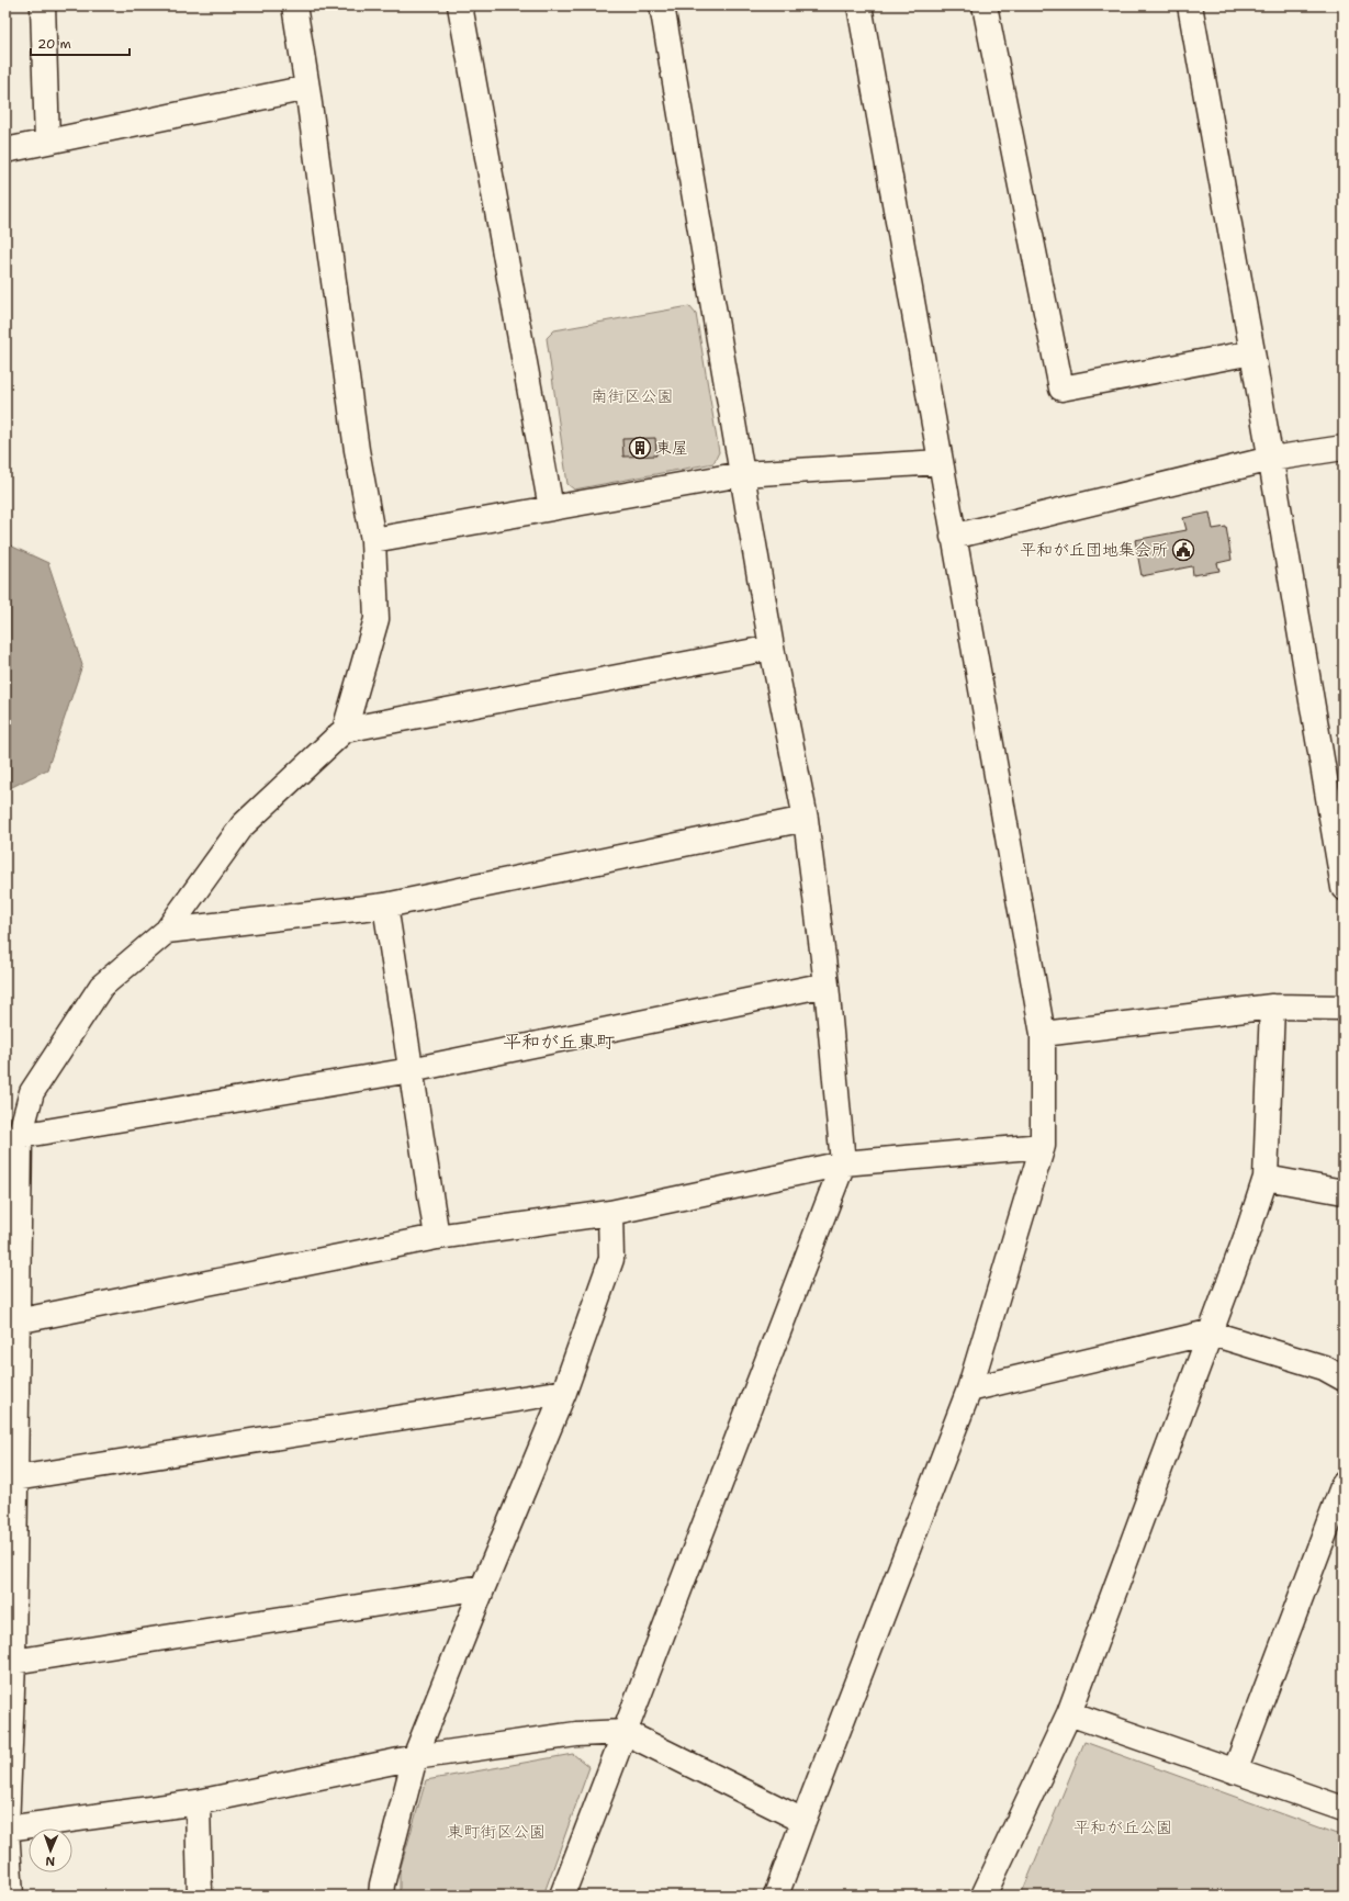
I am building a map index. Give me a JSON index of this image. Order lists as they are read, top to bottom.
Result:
{
  "districts": ["平和が丘東町"],
  "parks": ["南街区公園", "平和が丘公園", "東町街区公園"],
  "places": {
    "building": ["東屋"],
    "public building": ["平和が丘団地集会所"]
  },
  "scale_bar": "20 m",
  "north": "bottom"
}
